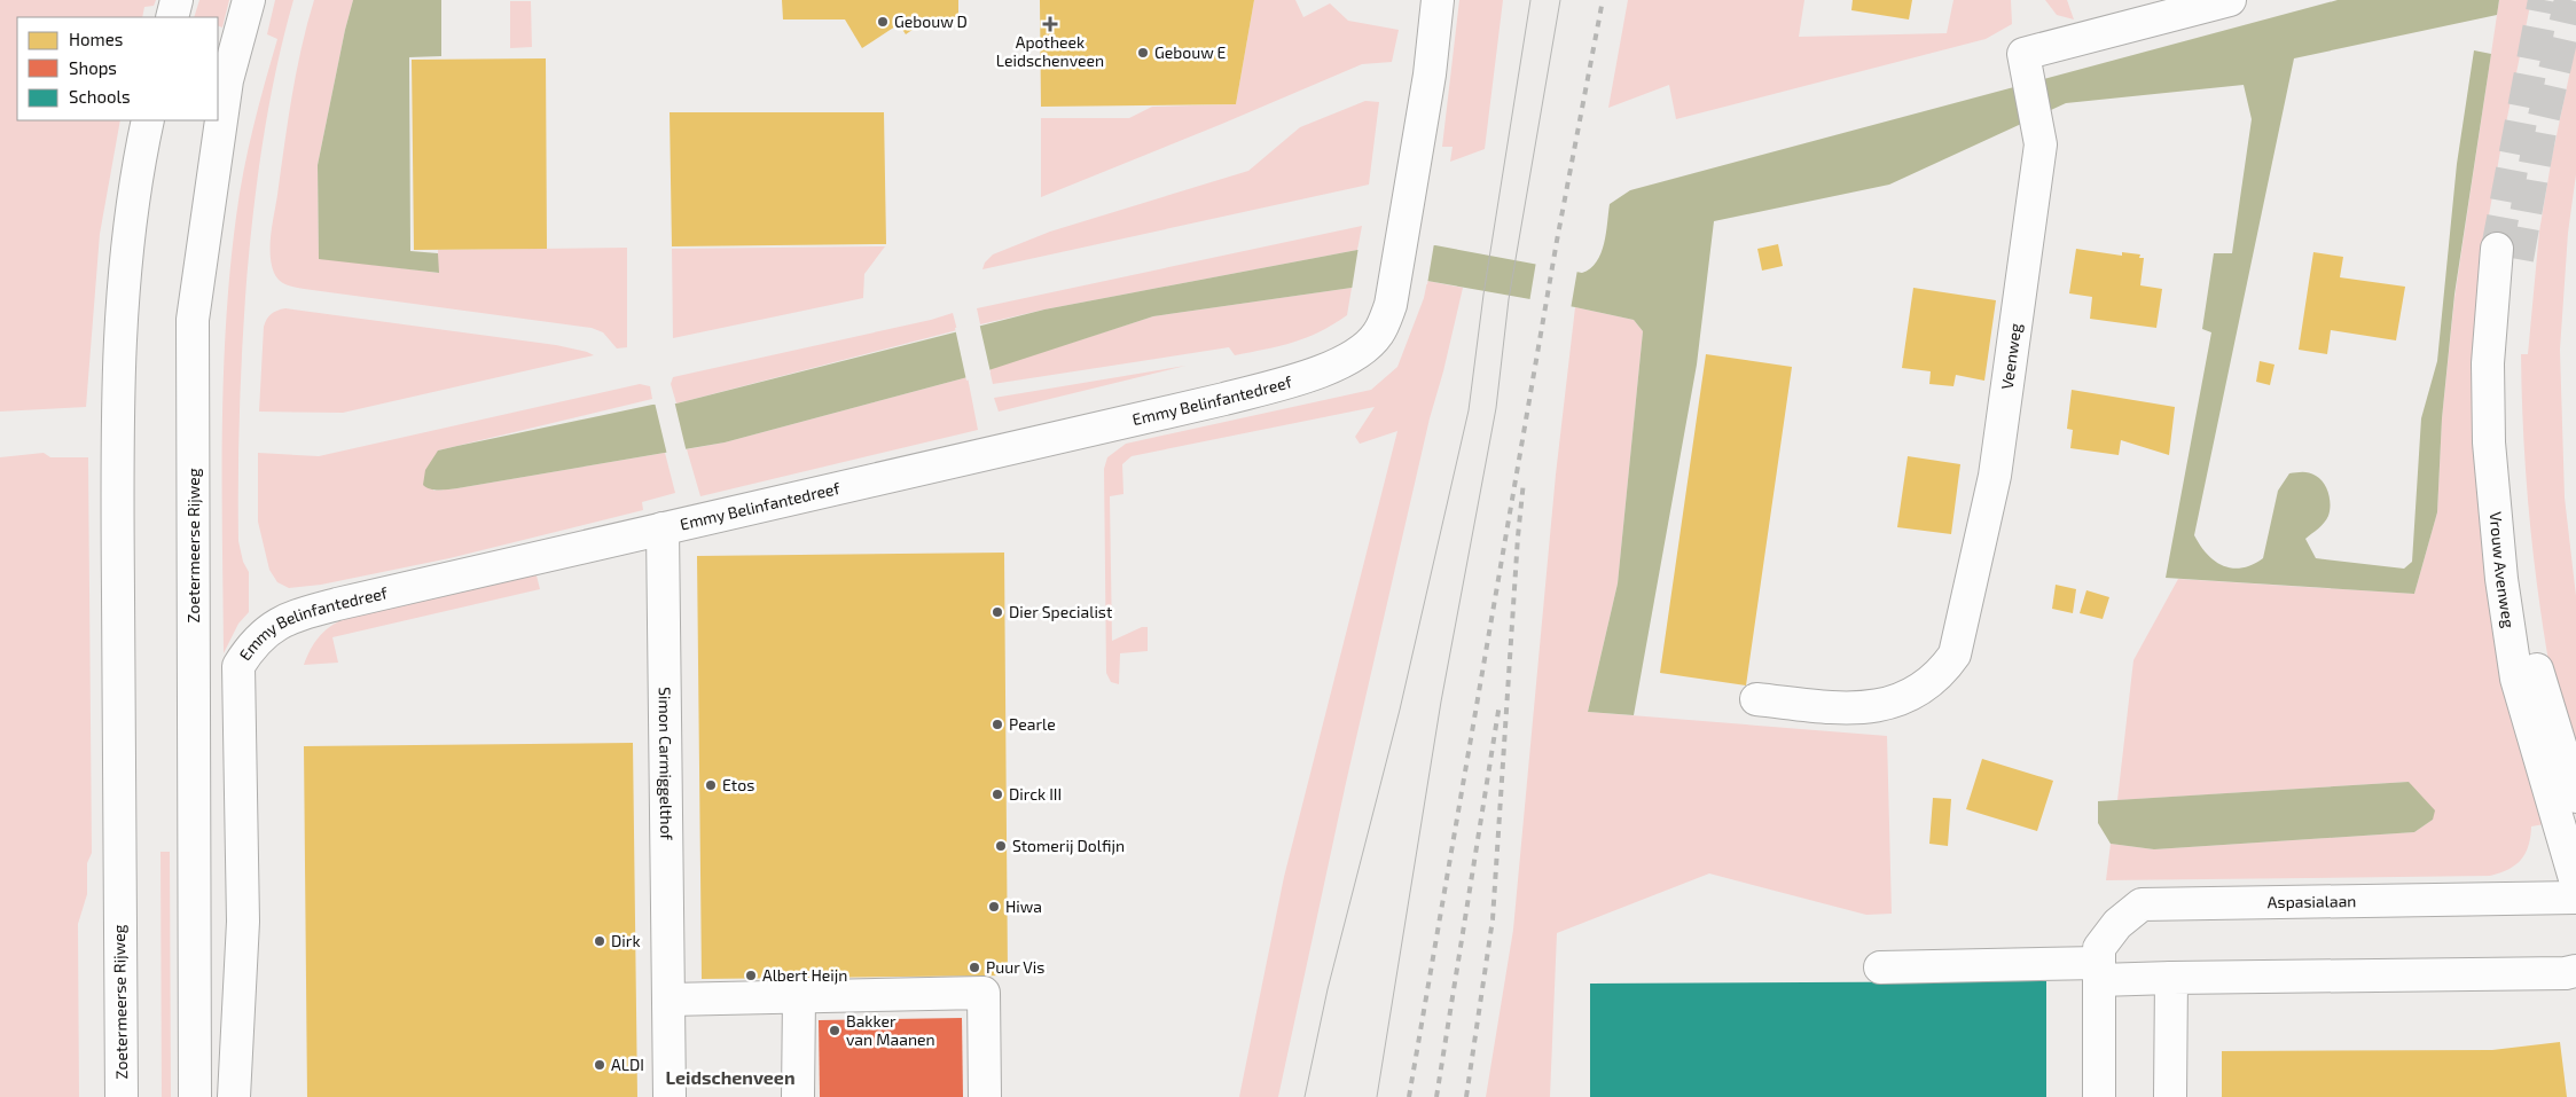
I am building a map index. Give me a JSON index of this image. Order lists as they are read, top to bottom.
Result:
{
  "streets": {
    "street": [
      "Veenweg",
      "Emmy Belinfantedreef",
      "Zoetermeerse Rijweg",
      "Vrouw Avenweg",
      "Simon Carmiggelthof",
      "Aspasialaan"
    ]
  },
  "crossings": [
    ["Emmy Belinfantedreef", "Simon Carmiggelthof"]
  ],
  "districts": ["Leidschenveen"],
  "places": {
    "other": [
      "Gebouw D",
      "Gebouw E",
      "Dier Specialist",
      "Pearle",
      "Etos",
      "Dirck III",
      "Stomerij Dolfijn",
      "Hiwa",
      "Dirk",
      "Puur Vis",
      "Albert Heijn",
      "Bakker van Maanen",
      "ALDI"
    ],
    "health": ["Apotheek Leidschenveen"]
  },
  "legend": ["Homes", "Shops", "Schools"]
}
